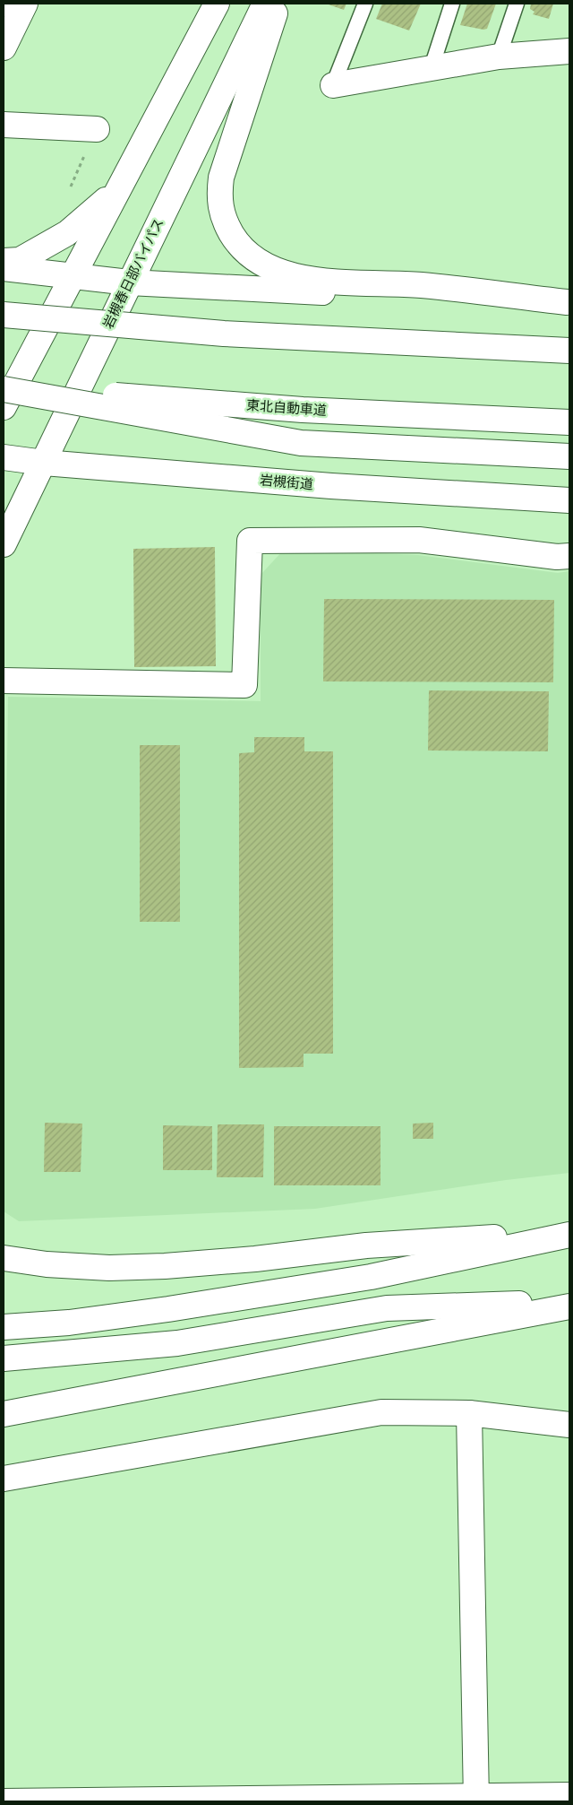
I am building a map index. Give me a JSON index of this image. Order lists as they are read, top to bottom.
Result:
{
  "streets": {
    "main road": ["岩槻春日部バイパス", "東北自動車道", "岩槻街道"]
  },
  "crossings": [
    ["岩槻春日部バイパス", "岩槻街道"]
  ]
}
